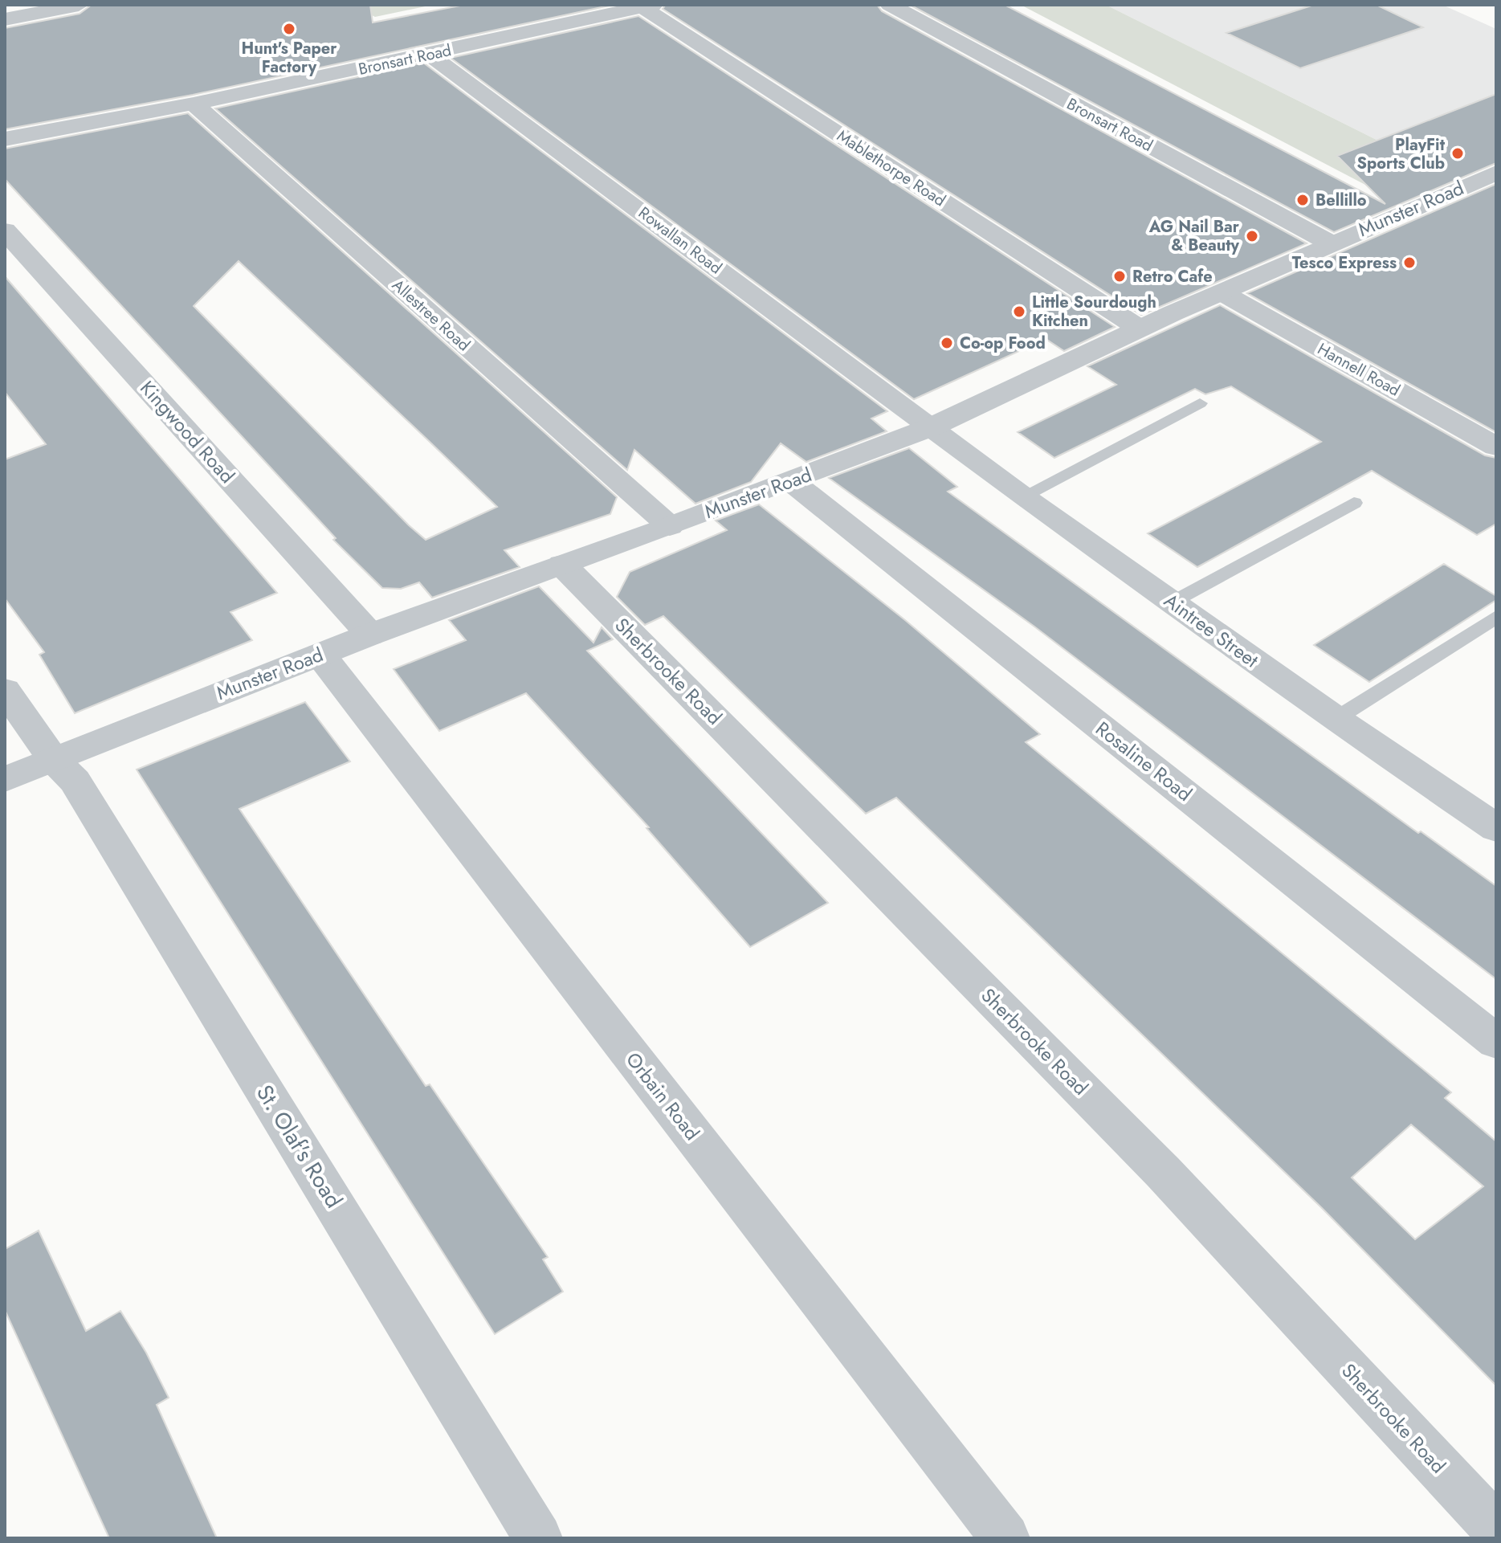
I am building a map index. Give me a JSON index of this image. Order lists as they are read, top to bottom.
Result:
{
  "streets": {
    "street": [
      "Bronsart Road",
      "Mablethorpe Road",
      "Munster Road",
      "Rowallan Road",
      "Allestree Road",
      "Hannell Road",
      "Kingwood Road",
      "Aintree Street",
      "Sherbrooke Road",
      "Rosaline Road",
      "Orbain Road",
      "St. Olaf's Road"
    ]
  },
  "crossings": [
    ["Bronsart Road", "Mablethorpe Road"],
    ["Bronsart Road", "Munster Road"],
    ["Bronsart Road", "Rowallan Road"],
    ["Bronsart Road", "Allestree Road"],
    ["Mablethorpe Road", "Munster Road"],
    ["Munster Road", "Rowallan Road"],
    ["Munster Road", "Allestree Road"],
    ["Munster Road", "Hannell Road"],
    ["Munster Road", "Kingwood Road"],
    ["Munster Road", "Aintree Street"],
    ["Munster Road", "Sherbrooke Road"],
    ["Munster Road", "Rosaline Road"],
    ["Munster Road", "Orbain Road"],
    ["Munster Road", "St. Olaf's Road"],
    ["Rowallan Road", "Aintree Street"]
  ],
  "places": [
    "Hunt's Paper Factory",
    "PlayFit Sports Club",
    "Bellillo",
    "AG Nail Bar & Beauty",
    "Tesco Express",
    "Retro Cafe",
    "Little Sourdough Kitchen",
    "Co-op Food"
  ]
}
